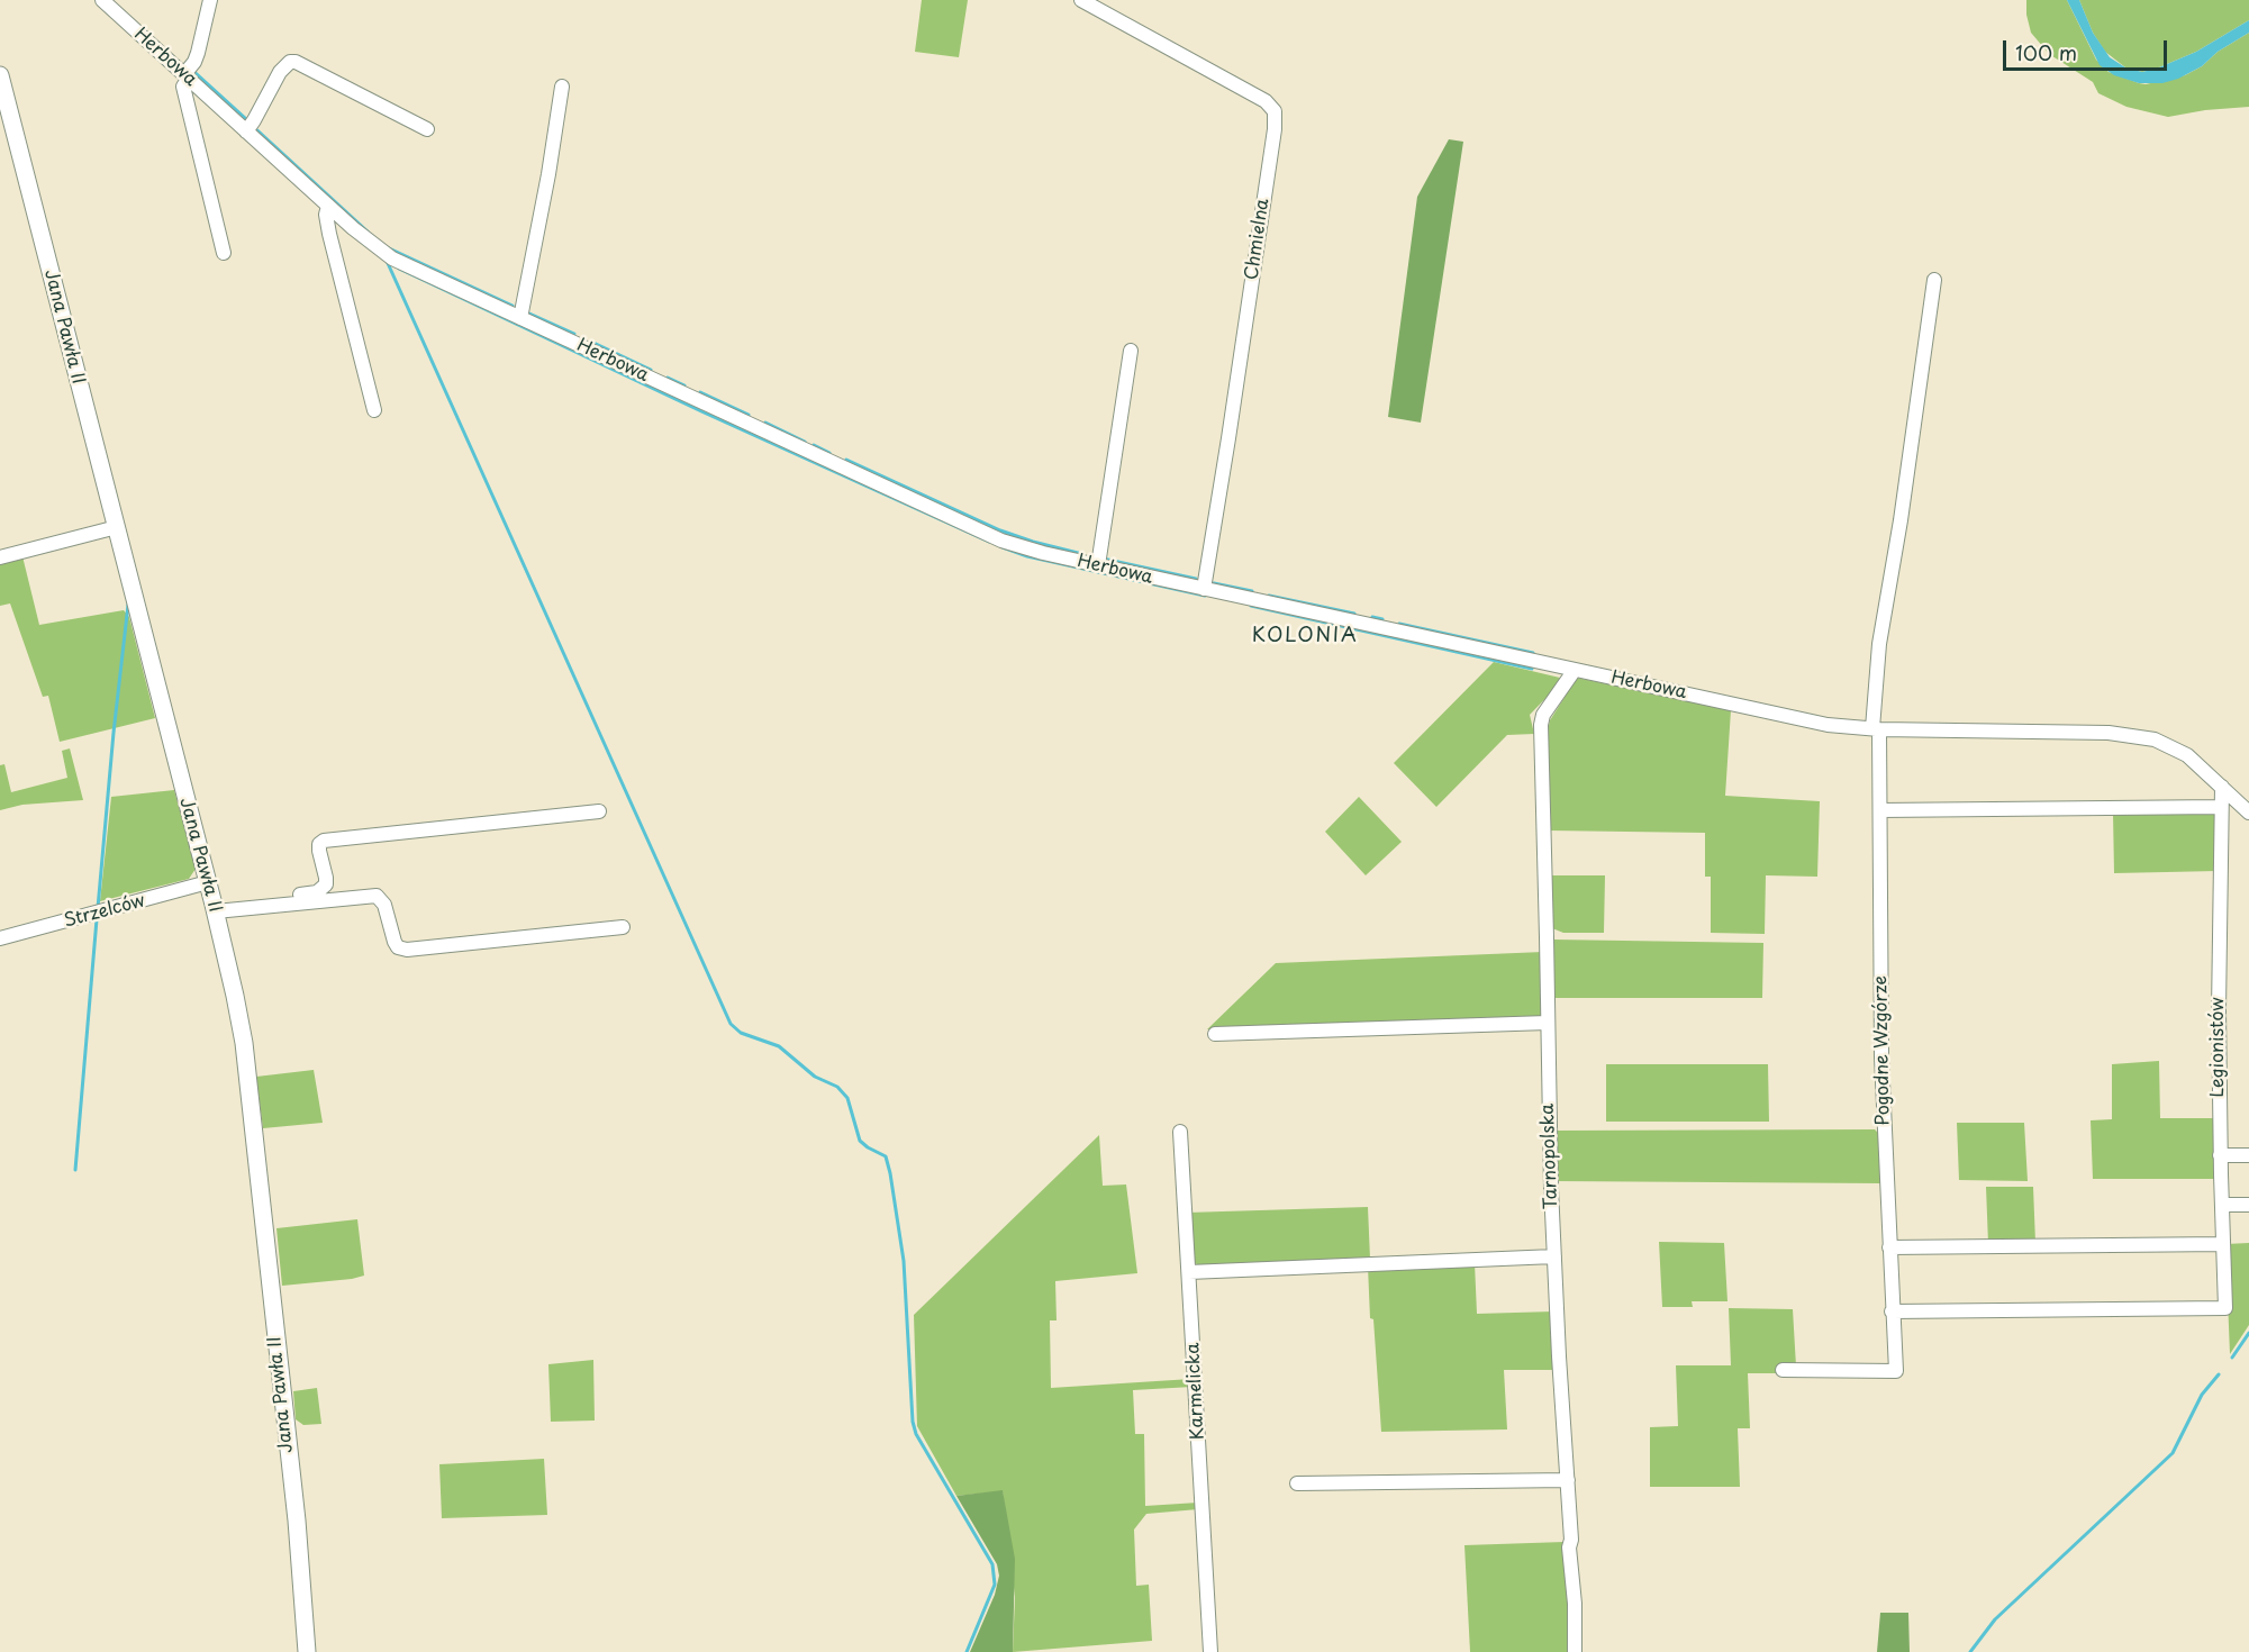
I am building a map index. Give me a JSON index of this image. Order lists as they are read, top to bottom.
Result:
{
  "streets": {
    "street": [
      "Herbowa",
      "Chmielna",
      "Jana Pawła II",
      "Strzelców",
      "Legionistów",
      "Pogodne Wzgórze",
      "Tarnopolska",
      "Karmelicka"
    ]
  },
  "crossings": [
    ["Herbowa", "Chmielna"],
    ["Herbowa", "Legionistów"],
    ["Herbowa", "Pogodne Wzgórze"],
    ["Herbowa", "Tarnopolska"],
    ["Jana Pawła II", "Strzelców"],
    ["Legionistów", "Pogodne Wzgórze"]
  ],
  "districts": ["KOLONIA"],
  "scale_bar": "100 m"
}
